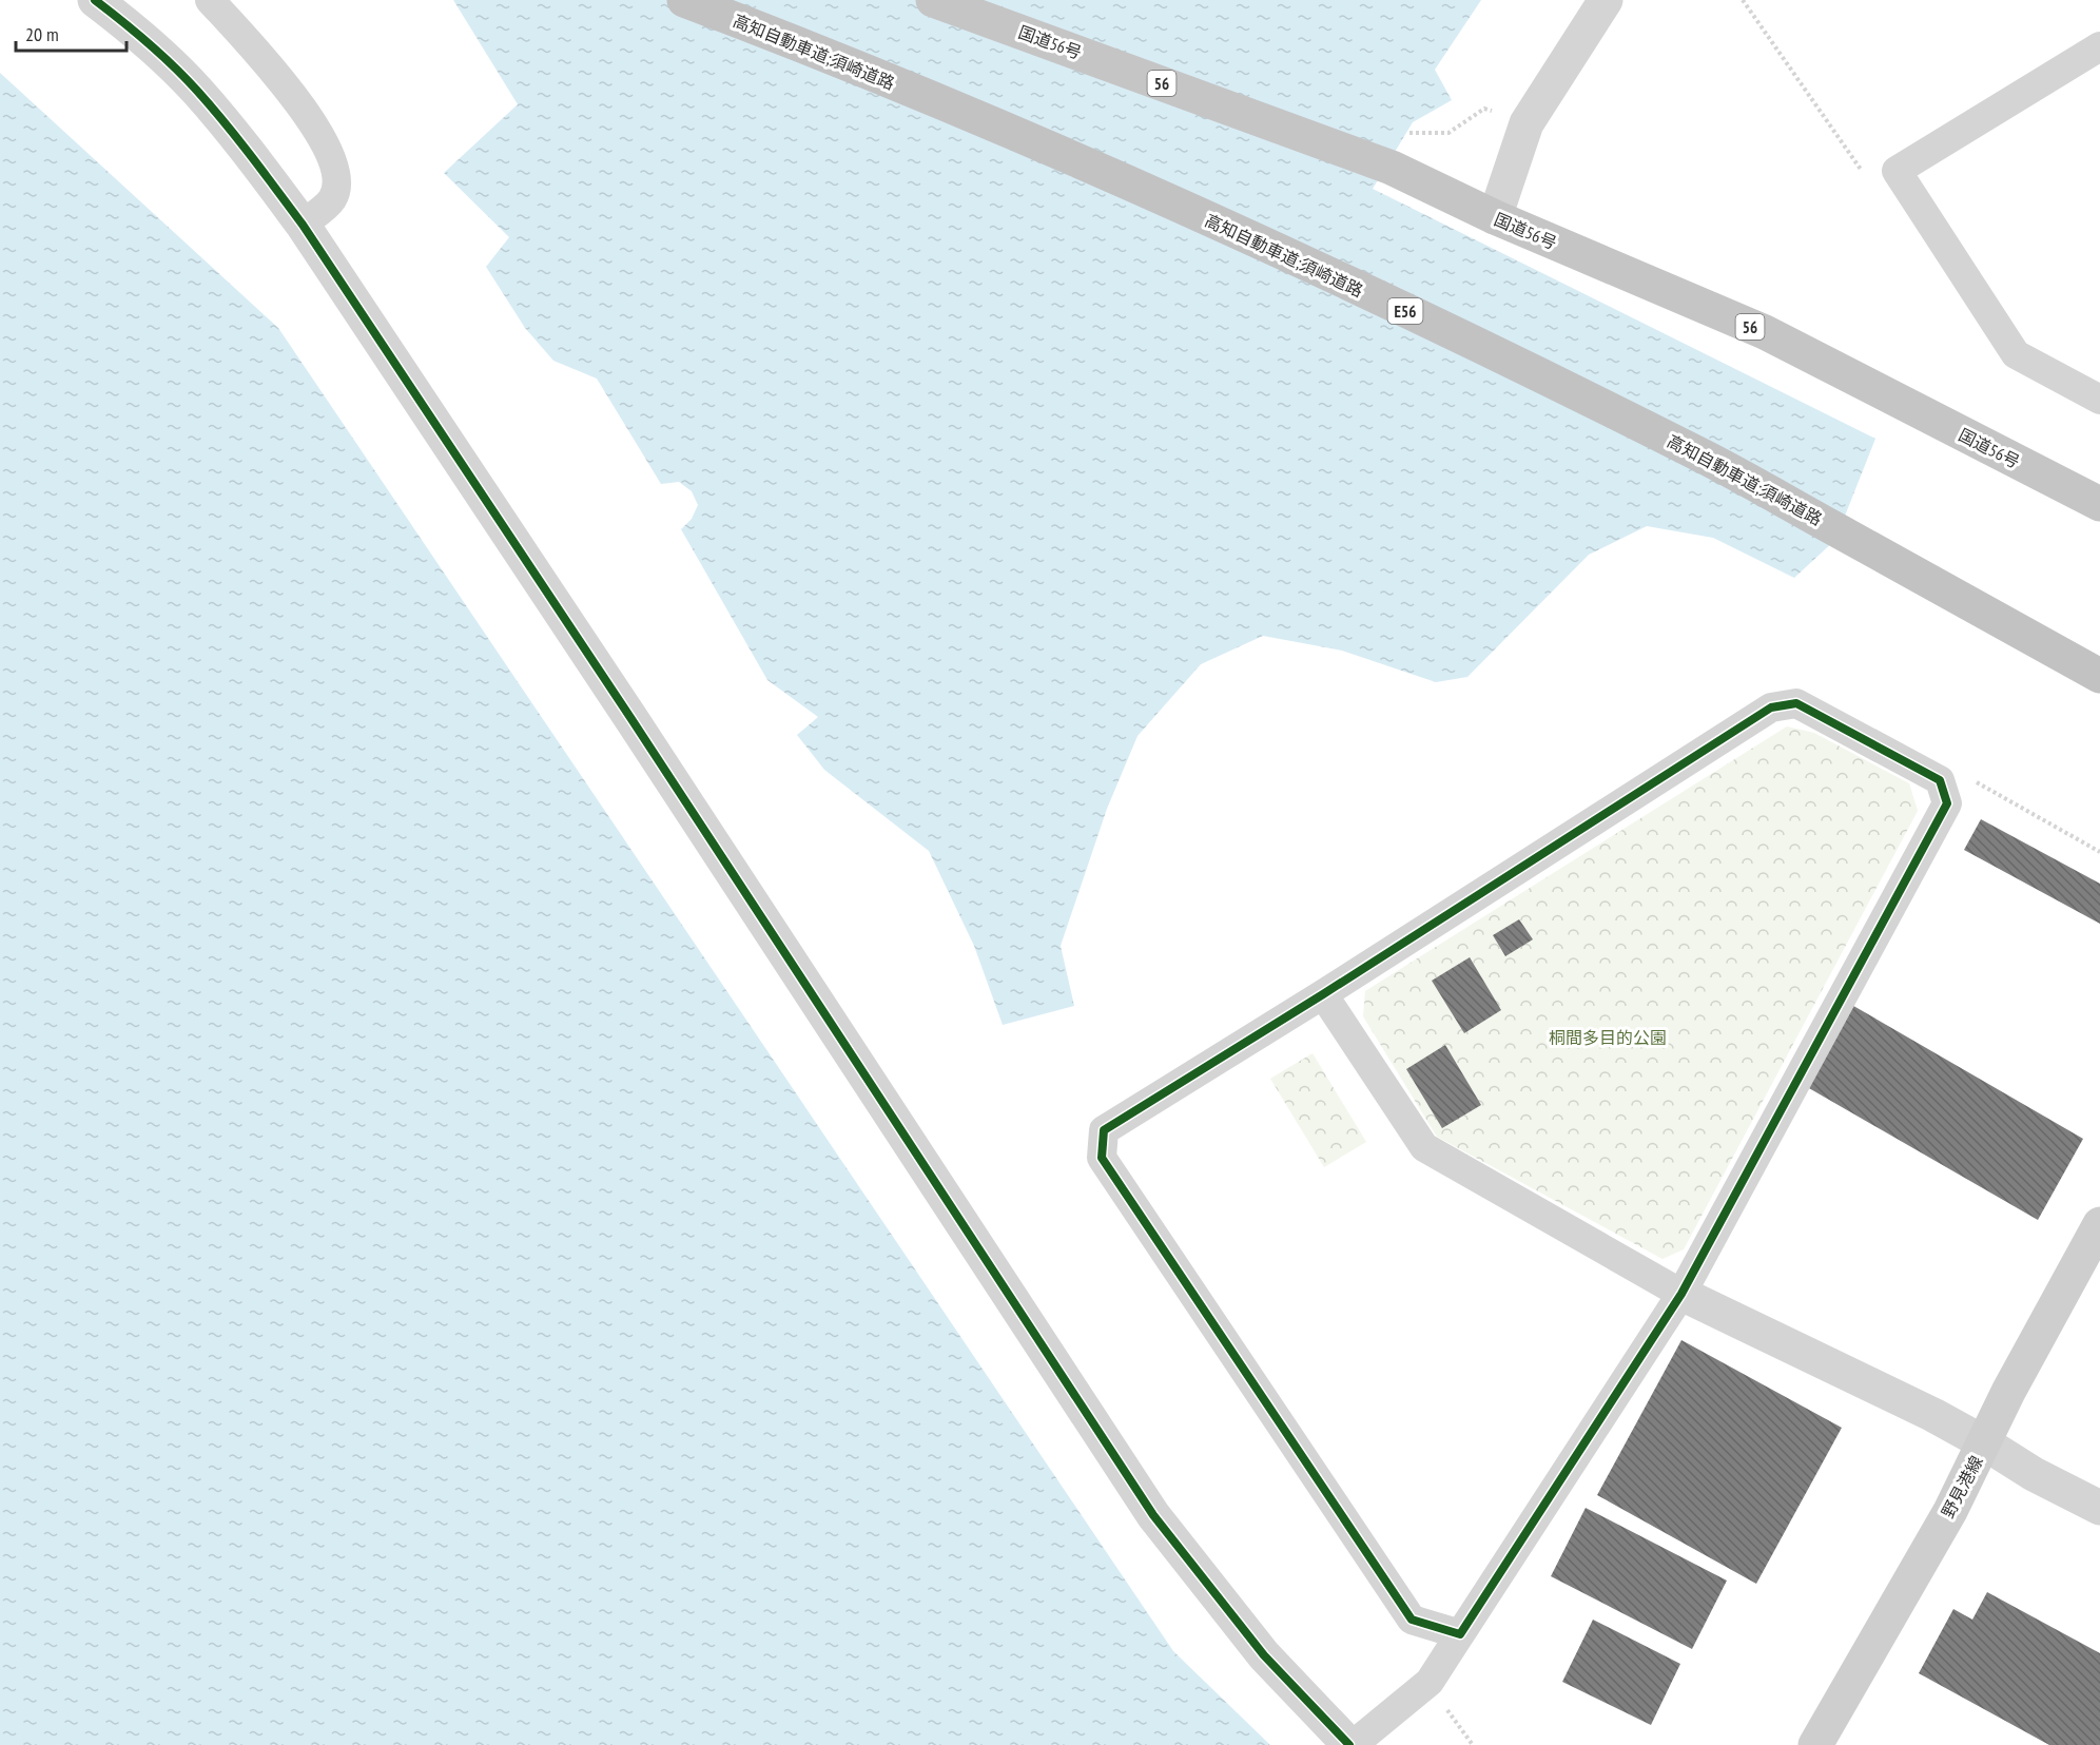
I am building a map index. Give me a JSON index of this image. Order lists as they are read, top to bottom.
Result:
{
  "streets": {
    "highway": [
      "国道56号",
      "高知自動車道;須崎道路",
      "56",
      "E56"
    ],
    "main road": ["野見港線"]
  },
  "parks": ["桐間多目的公園"],
  "scale_bar": "20 m"
}
